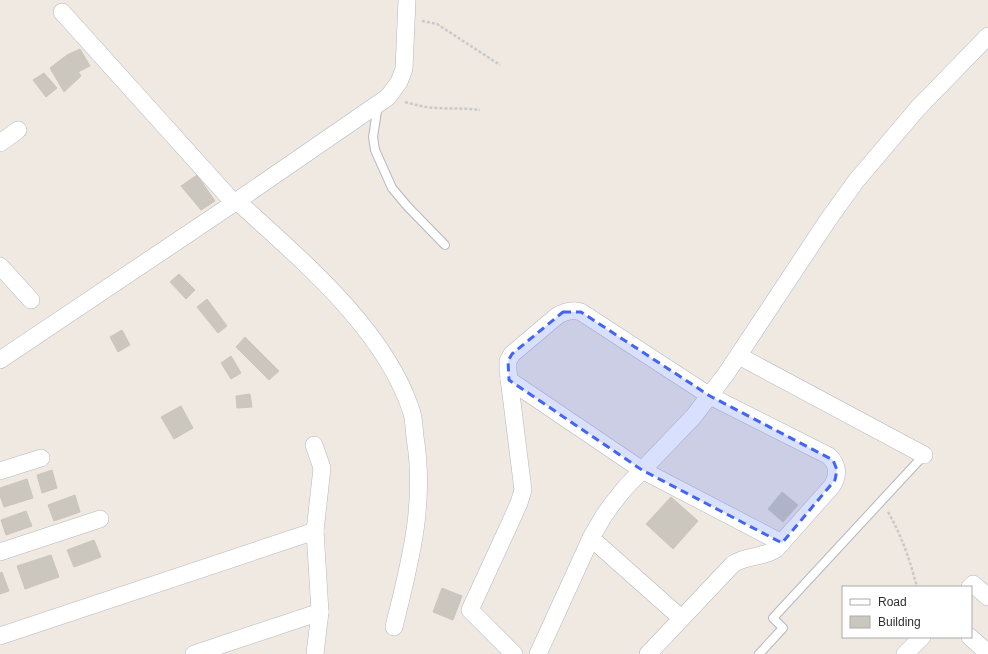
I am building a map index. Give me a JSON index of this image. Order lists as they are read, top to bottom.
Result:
{
  "legend": ["Road", "Building"]
}
